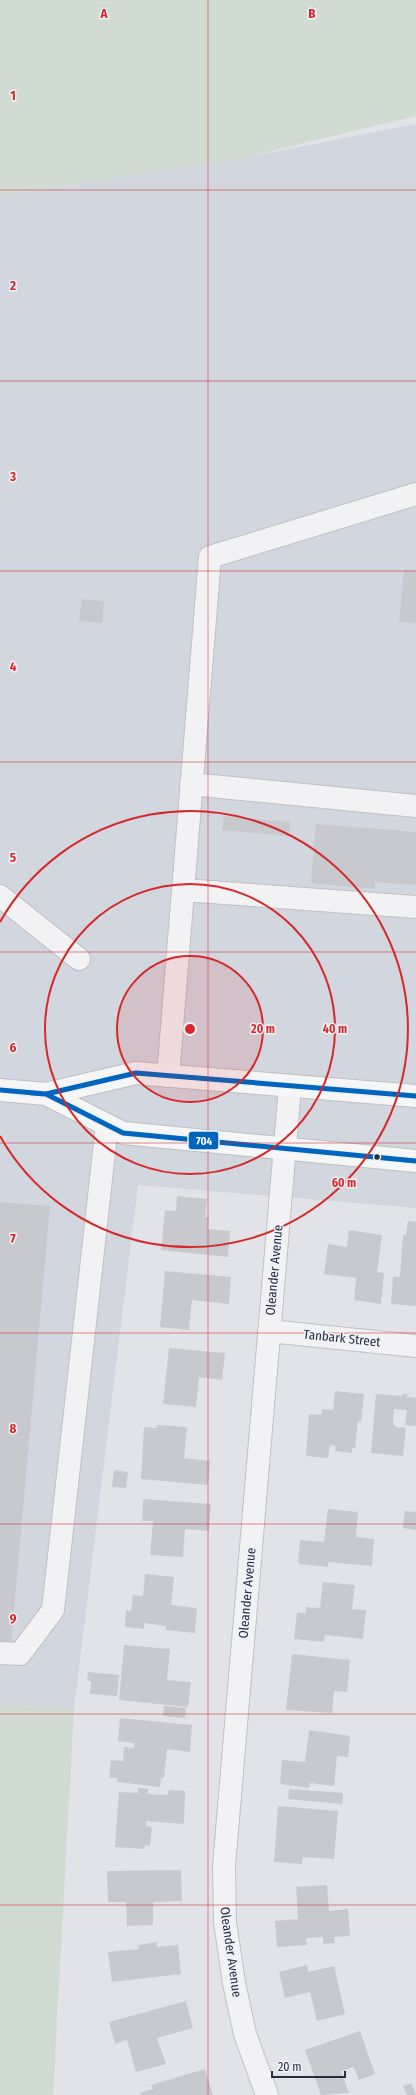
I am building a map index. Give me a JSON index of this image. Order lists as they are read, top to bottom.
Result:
{
  "streets": {
    "street": ["Oleander Avenue", "Tanbark Street"]
  },
  "crossings": [
    ["Oleander Avenue", "Tanbark Street"]
  ],
  "lines": ["transit line 704"],
  "scale_bar": "20 m",
  "grid": {
    "columns": ["A", "B"],
    "rows": [
      "1",
      "2",
      "3",
      "4",
      "5",
      "6",
      "7",
      "8",
      "9"
    ]
  },
  "rings": ["20 m", "40 m", "60 m"]
}
